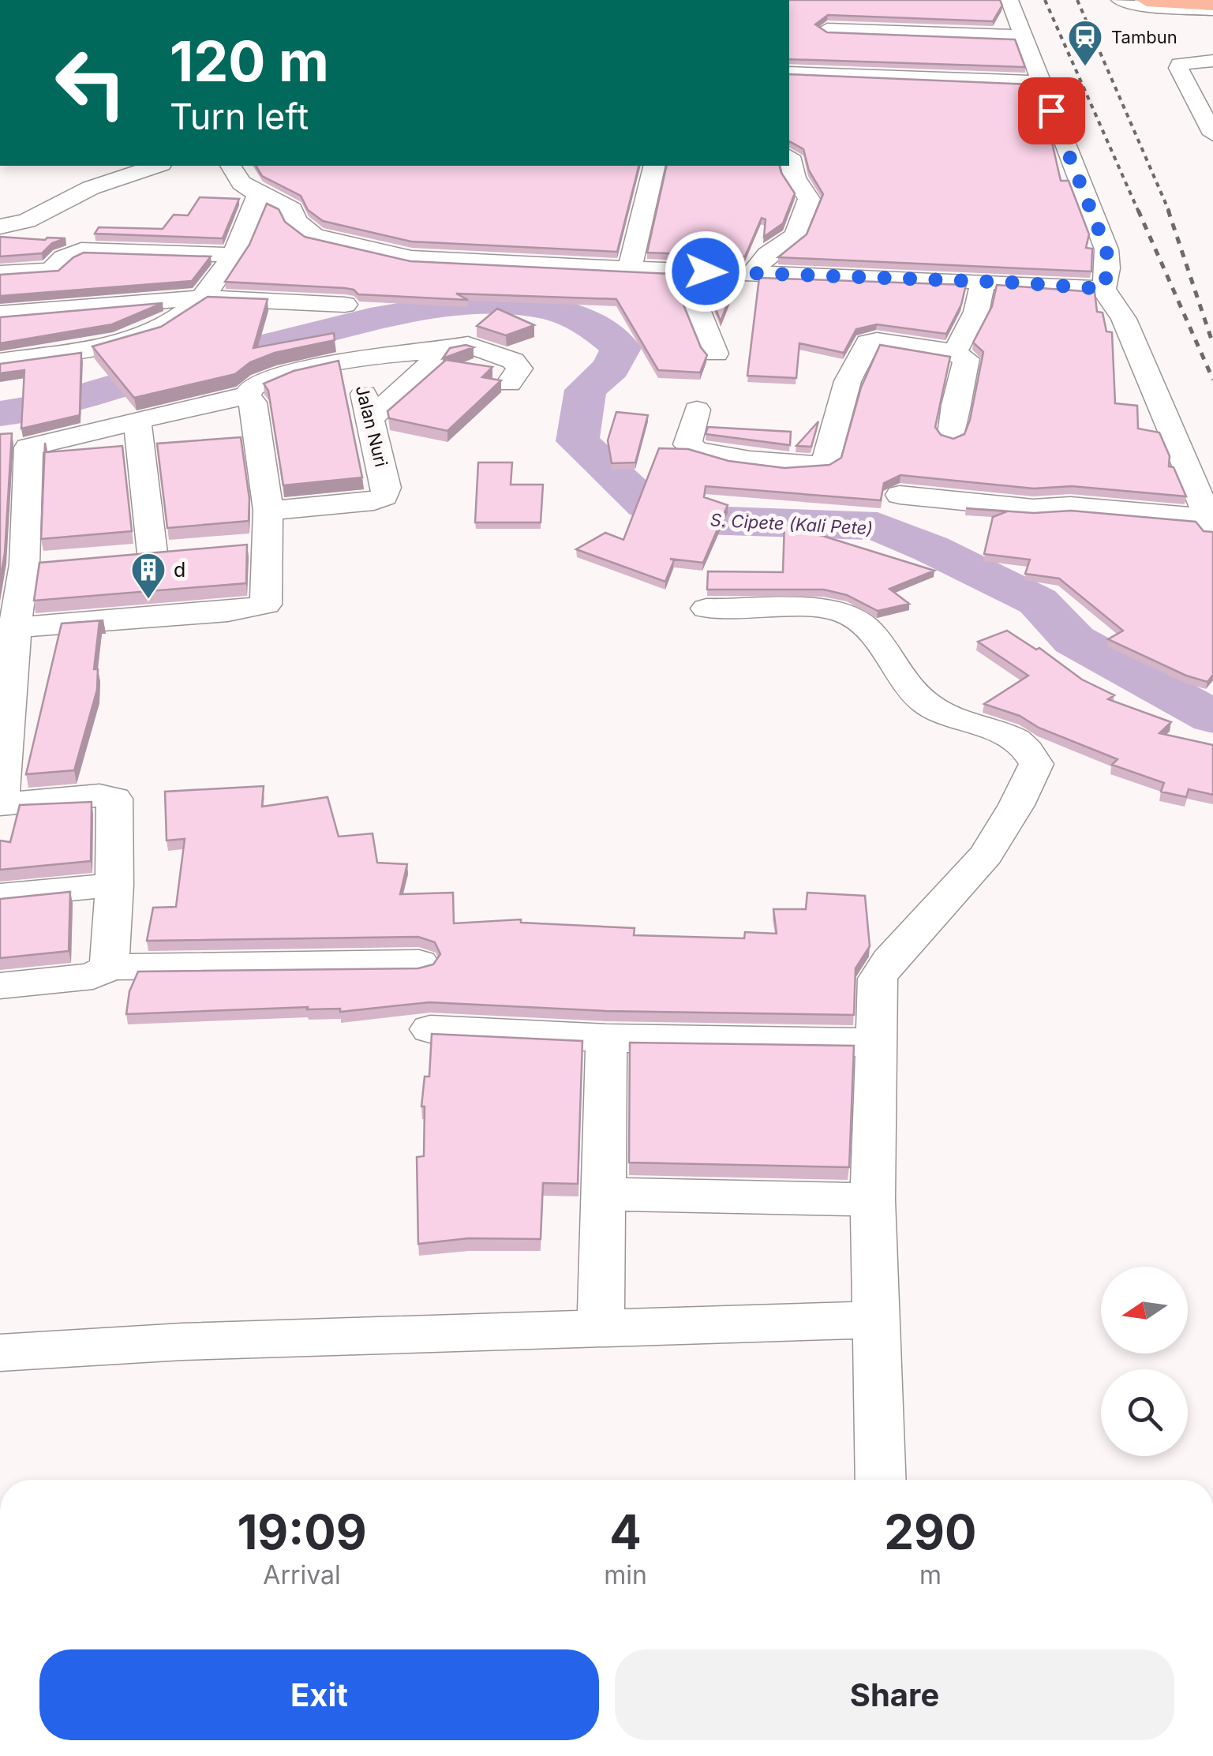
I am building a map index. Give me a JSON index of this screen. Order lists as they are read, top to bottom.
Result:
{
  "streets": {
    "street": ["Jalan Nuri"]
  },
  "water": ["S. Cipete (Kali Pete)"],
  "places": {
    "station": ["Tambun"],
    "building": ["d"]
  },
  "north": "left",
  "page": {
    "turn": ["120 m", "Turn left"],
    "eta": [
      "19:09",
      "Arrival",
      "4",
      "min",
      "290",
      "m"
    ],
    "buttons": ["Exit", "Share"]
  }
}
